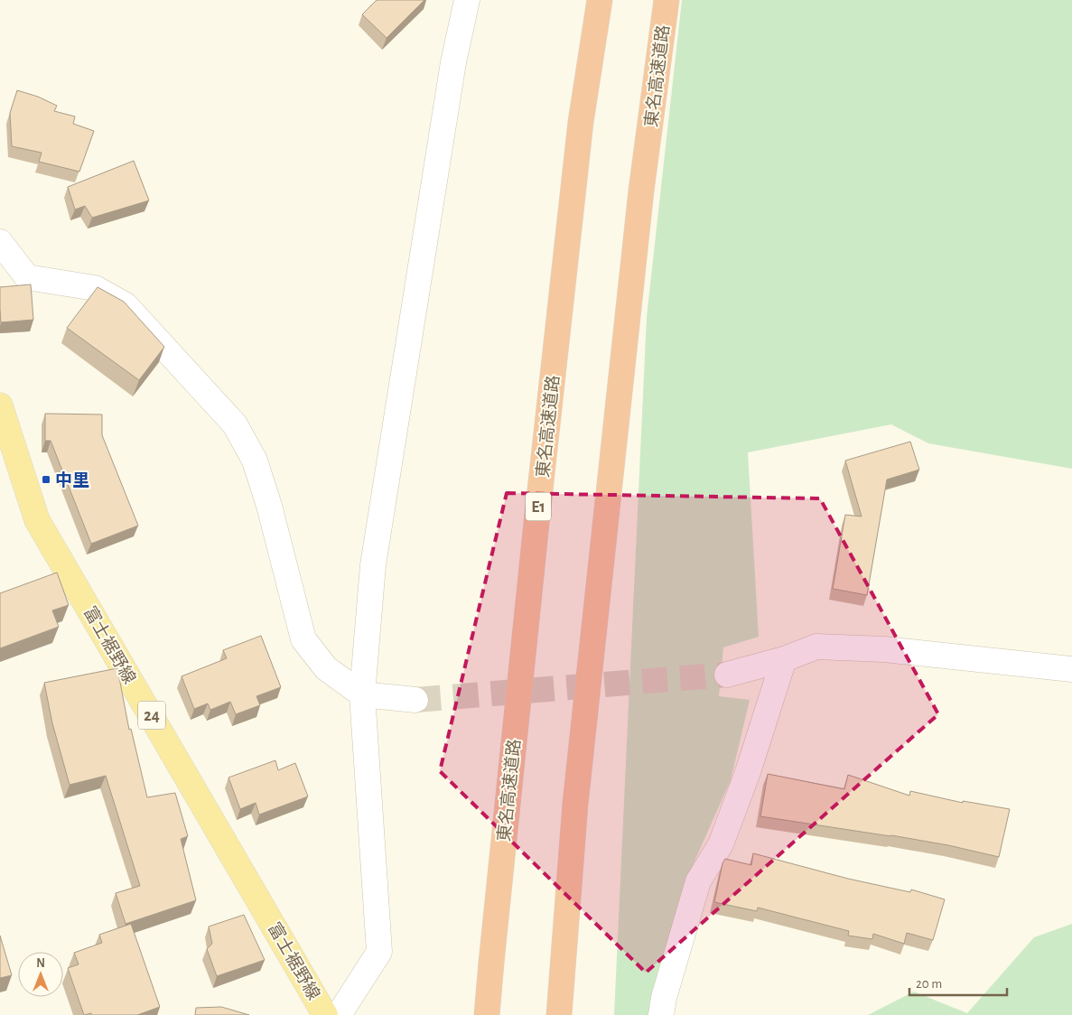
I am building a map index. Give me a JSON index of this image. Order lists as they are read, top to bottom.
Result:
{
  "streets": {
    "highway": ["東名高速道路", "E1"],
    "main road": ["富士裾野線", "24"]
  },
  "places": {
    "transit": ["中里"]
  },
  "scale_bar": "20 m",
  "north": "top"
}
